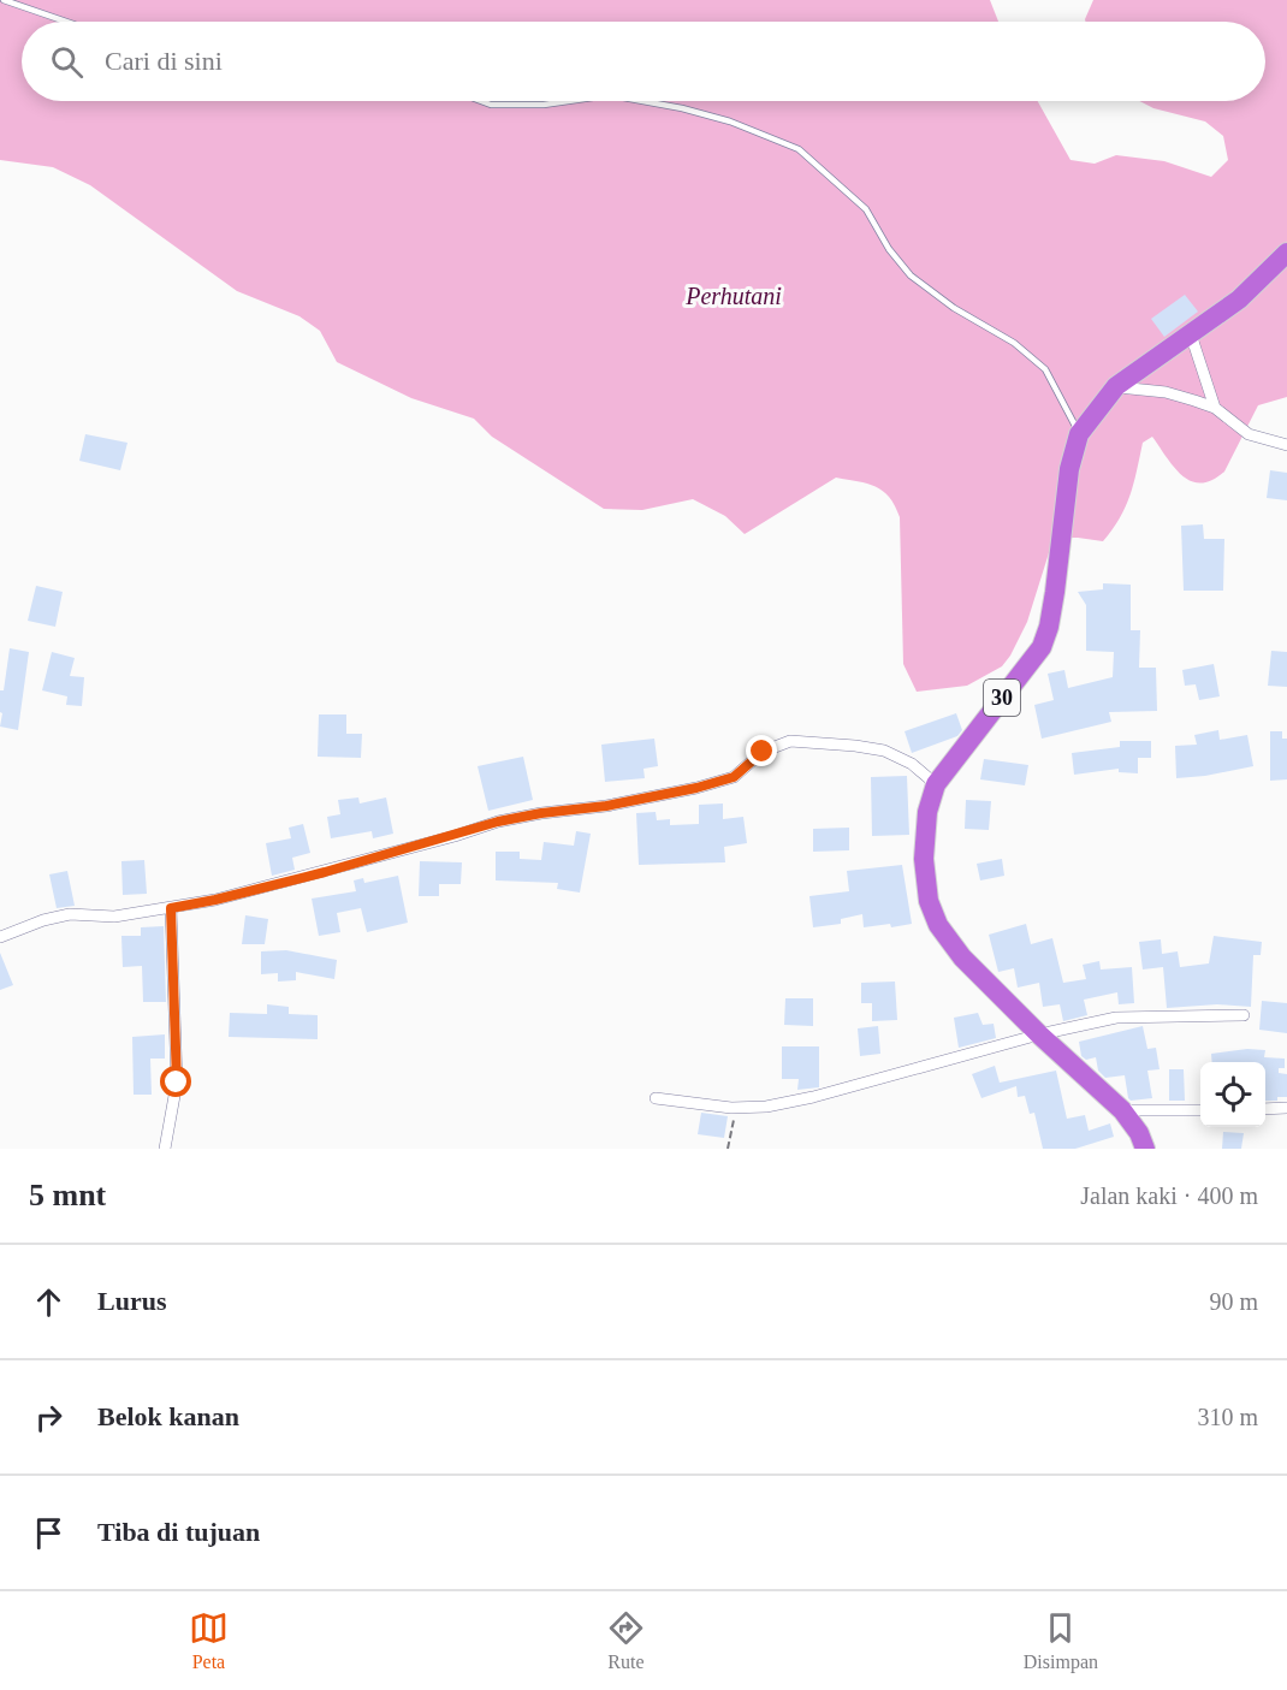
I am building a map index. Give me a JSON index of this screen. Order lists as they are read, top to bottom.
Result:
{
  "streets": {
    "highway": ["30"]
  },
  "parks": ["Perhutani"],
  "page": {
    "search": "Cari di sini",
    "heading": ["5 mnt", "Jalan kaki · 400 m"],
    "list": [
      ["Lurus", "90 m"],
      ["Belok kanan", "310 m"],
      "Tiba di tujuan"
    ],
    "nav": ["Peta", "Rute", "Disimpan"]
  }
}
